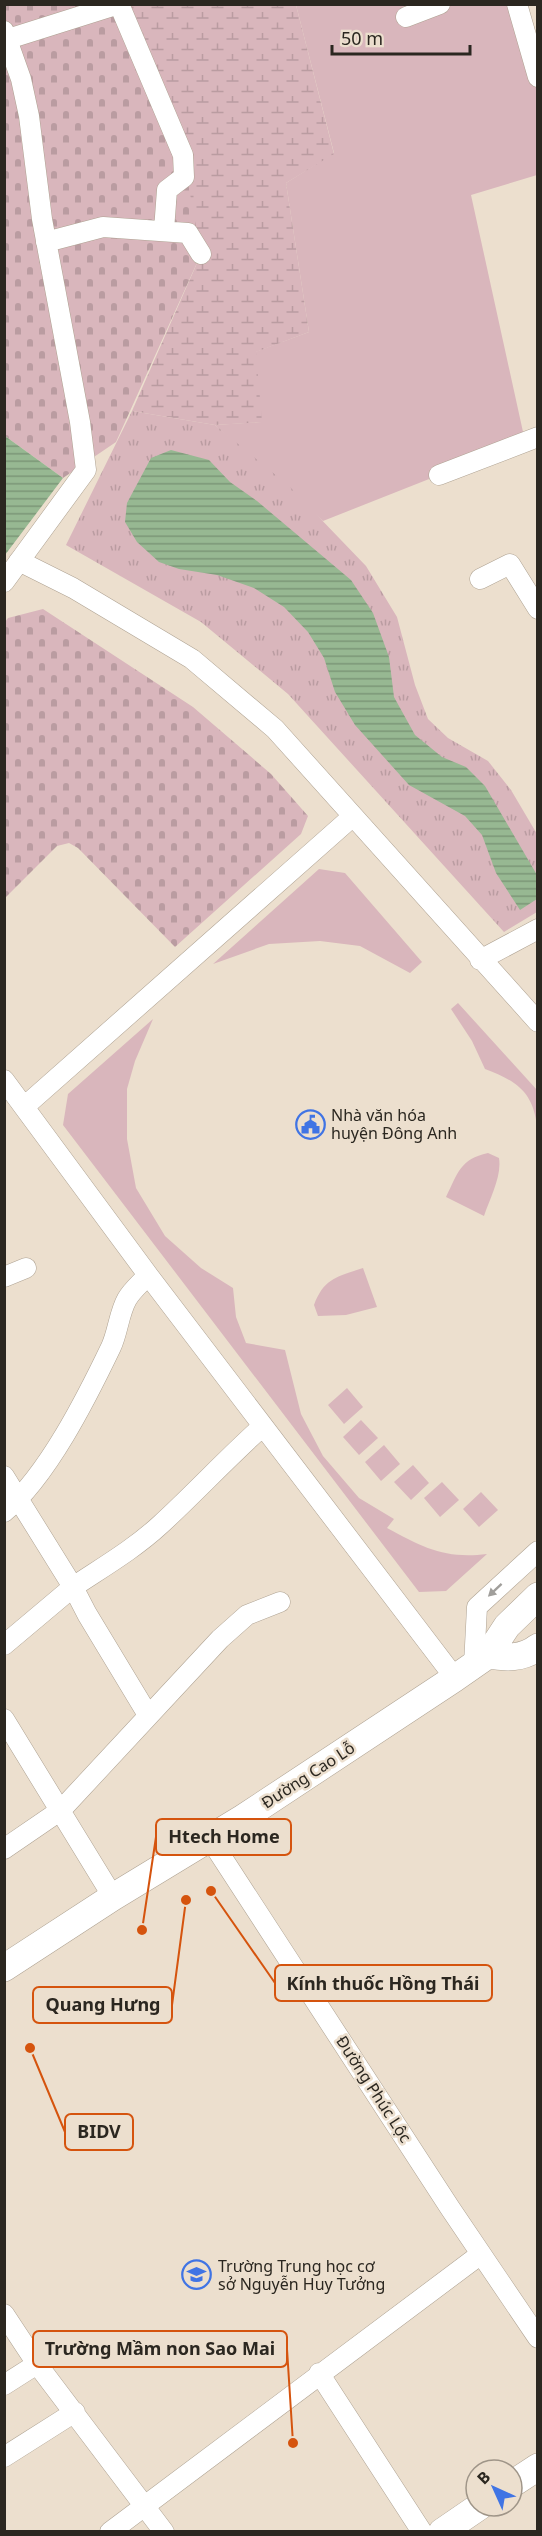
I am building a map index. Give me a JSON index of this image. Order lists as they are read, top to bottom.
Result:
{
  "streets": {
    "main road": ["Đường Cao Lỗ"],
    "street": ["Đường Phúc Lộc"]
  },
  "crossings": [
    ["Đường Cao Lỗ", "Đường Phúc Lộc"]
  ],
  "places": {
    "public building": ["Nhà văn hóa huyện Đông Anh"],
    "other": [
      "Kính thuốc Hồng Thái",
      "Quang Hưng",
      "Htech Home",
      "BIDV",
      "Trường Mầm non Sao Mai"
    ],
    "school or university": ["Trường Trung học cơ sở Nguyễn Huy Tưởng"]
  },
  "scale_bar": "50 m",
  "north": "top left"
}
